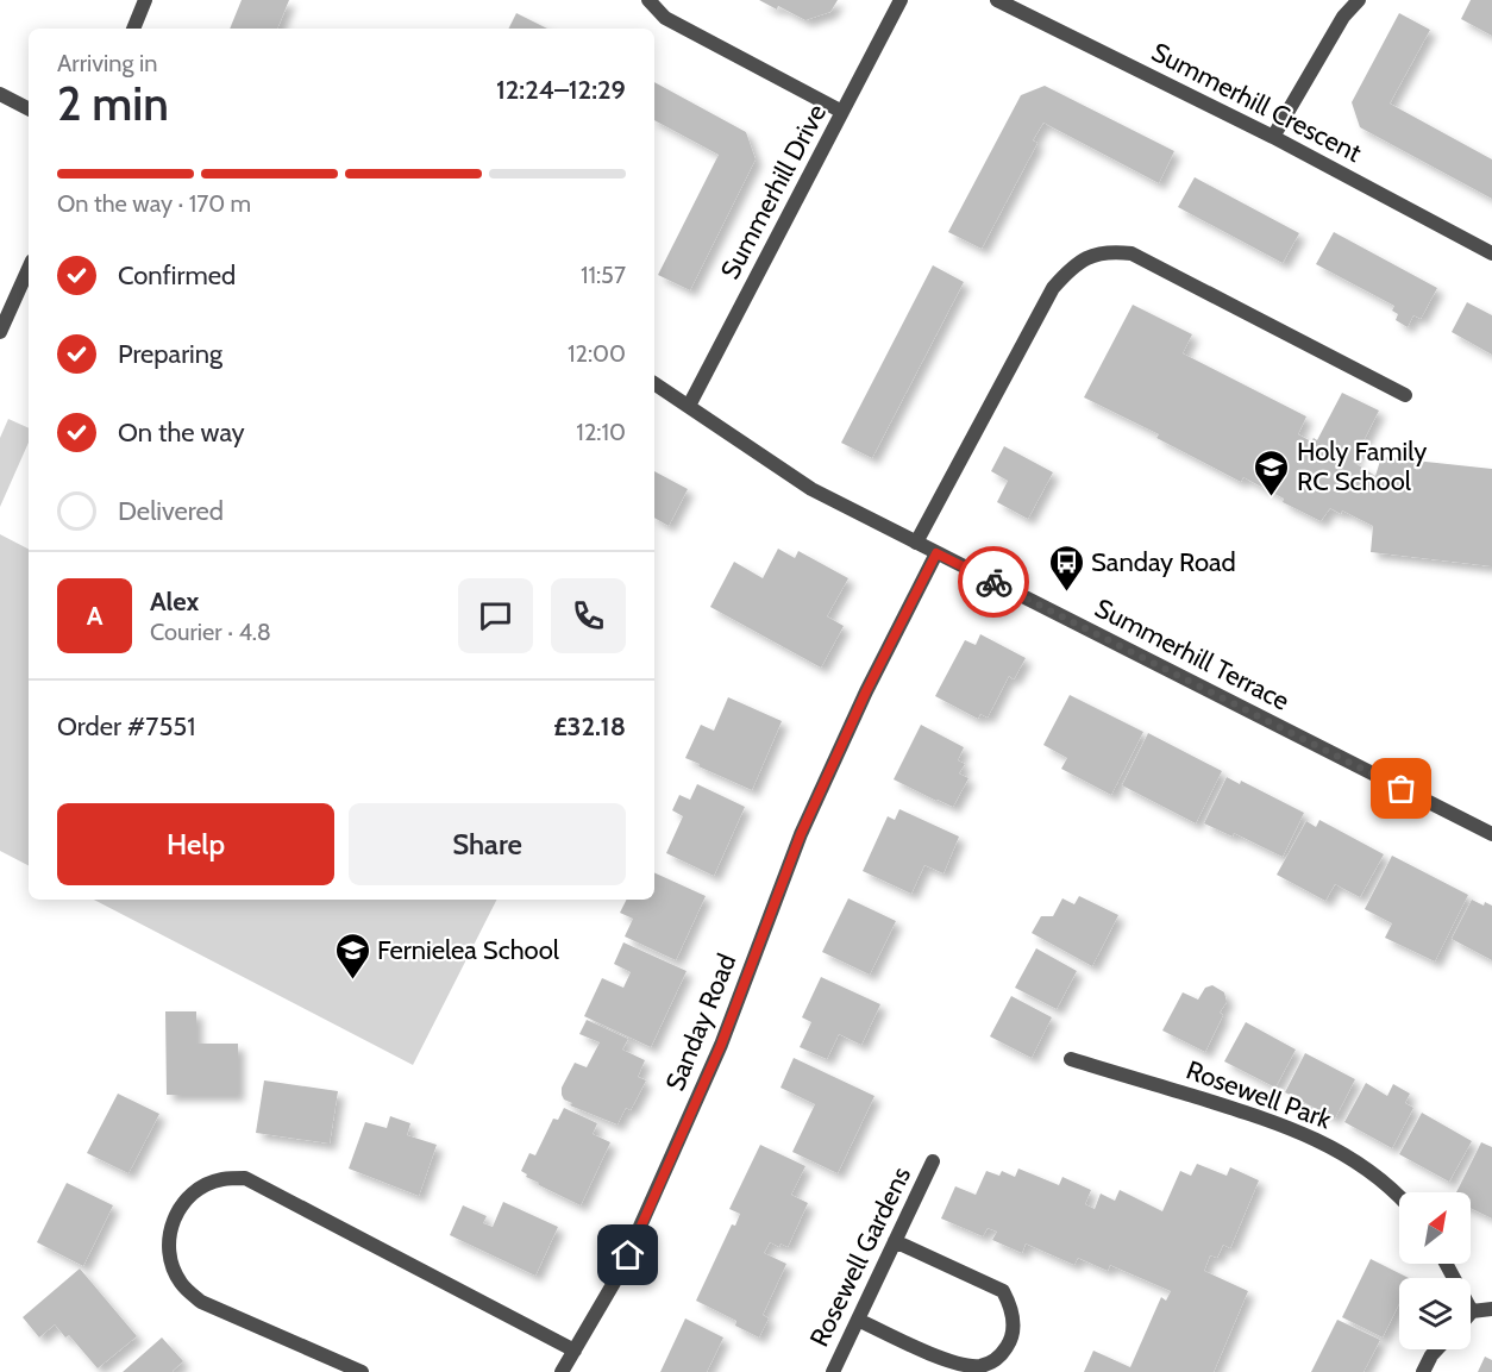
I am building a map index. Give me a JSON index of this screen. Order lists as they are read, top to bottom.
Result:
{
  "streets": {
    "street": [
      "Summerhill Crescent",
      "Summerhill Drive",
      "Summerhill Terrace",
      "Sanday Road",
      "Rosewell Park",
      "Rosewell Gardens"
    ]
  },
  "crossings": [
    ["Summerhill Drive", "Summerhill Terrace"],
    ["Summerhill Terrace", "Sanday Road"]
  ],
  "places": {
    "school or university": ["Holy Family RC School", "Fernielea School"],
    "bus stop": ["Sanday Road"]
  },
  "north": "top right",
  "page": {
    "heading": ["2 min", "Arriving in", "12:24–12:29"],
    "panel": [
      "Alex",
      "Courier · 4.8",
      "Order #7551",
      "£32.18"
    ],
    "bar": "On the way · 170 m",
    "list": [
      ["Confirmed", "11:57"],
      ["Preparing", "12:00"],
      ["On the way", "12:10"],
      "Delivered"
    ],
    "round": "A",
    "buttons": ["Help", "Share"]
  }
}
